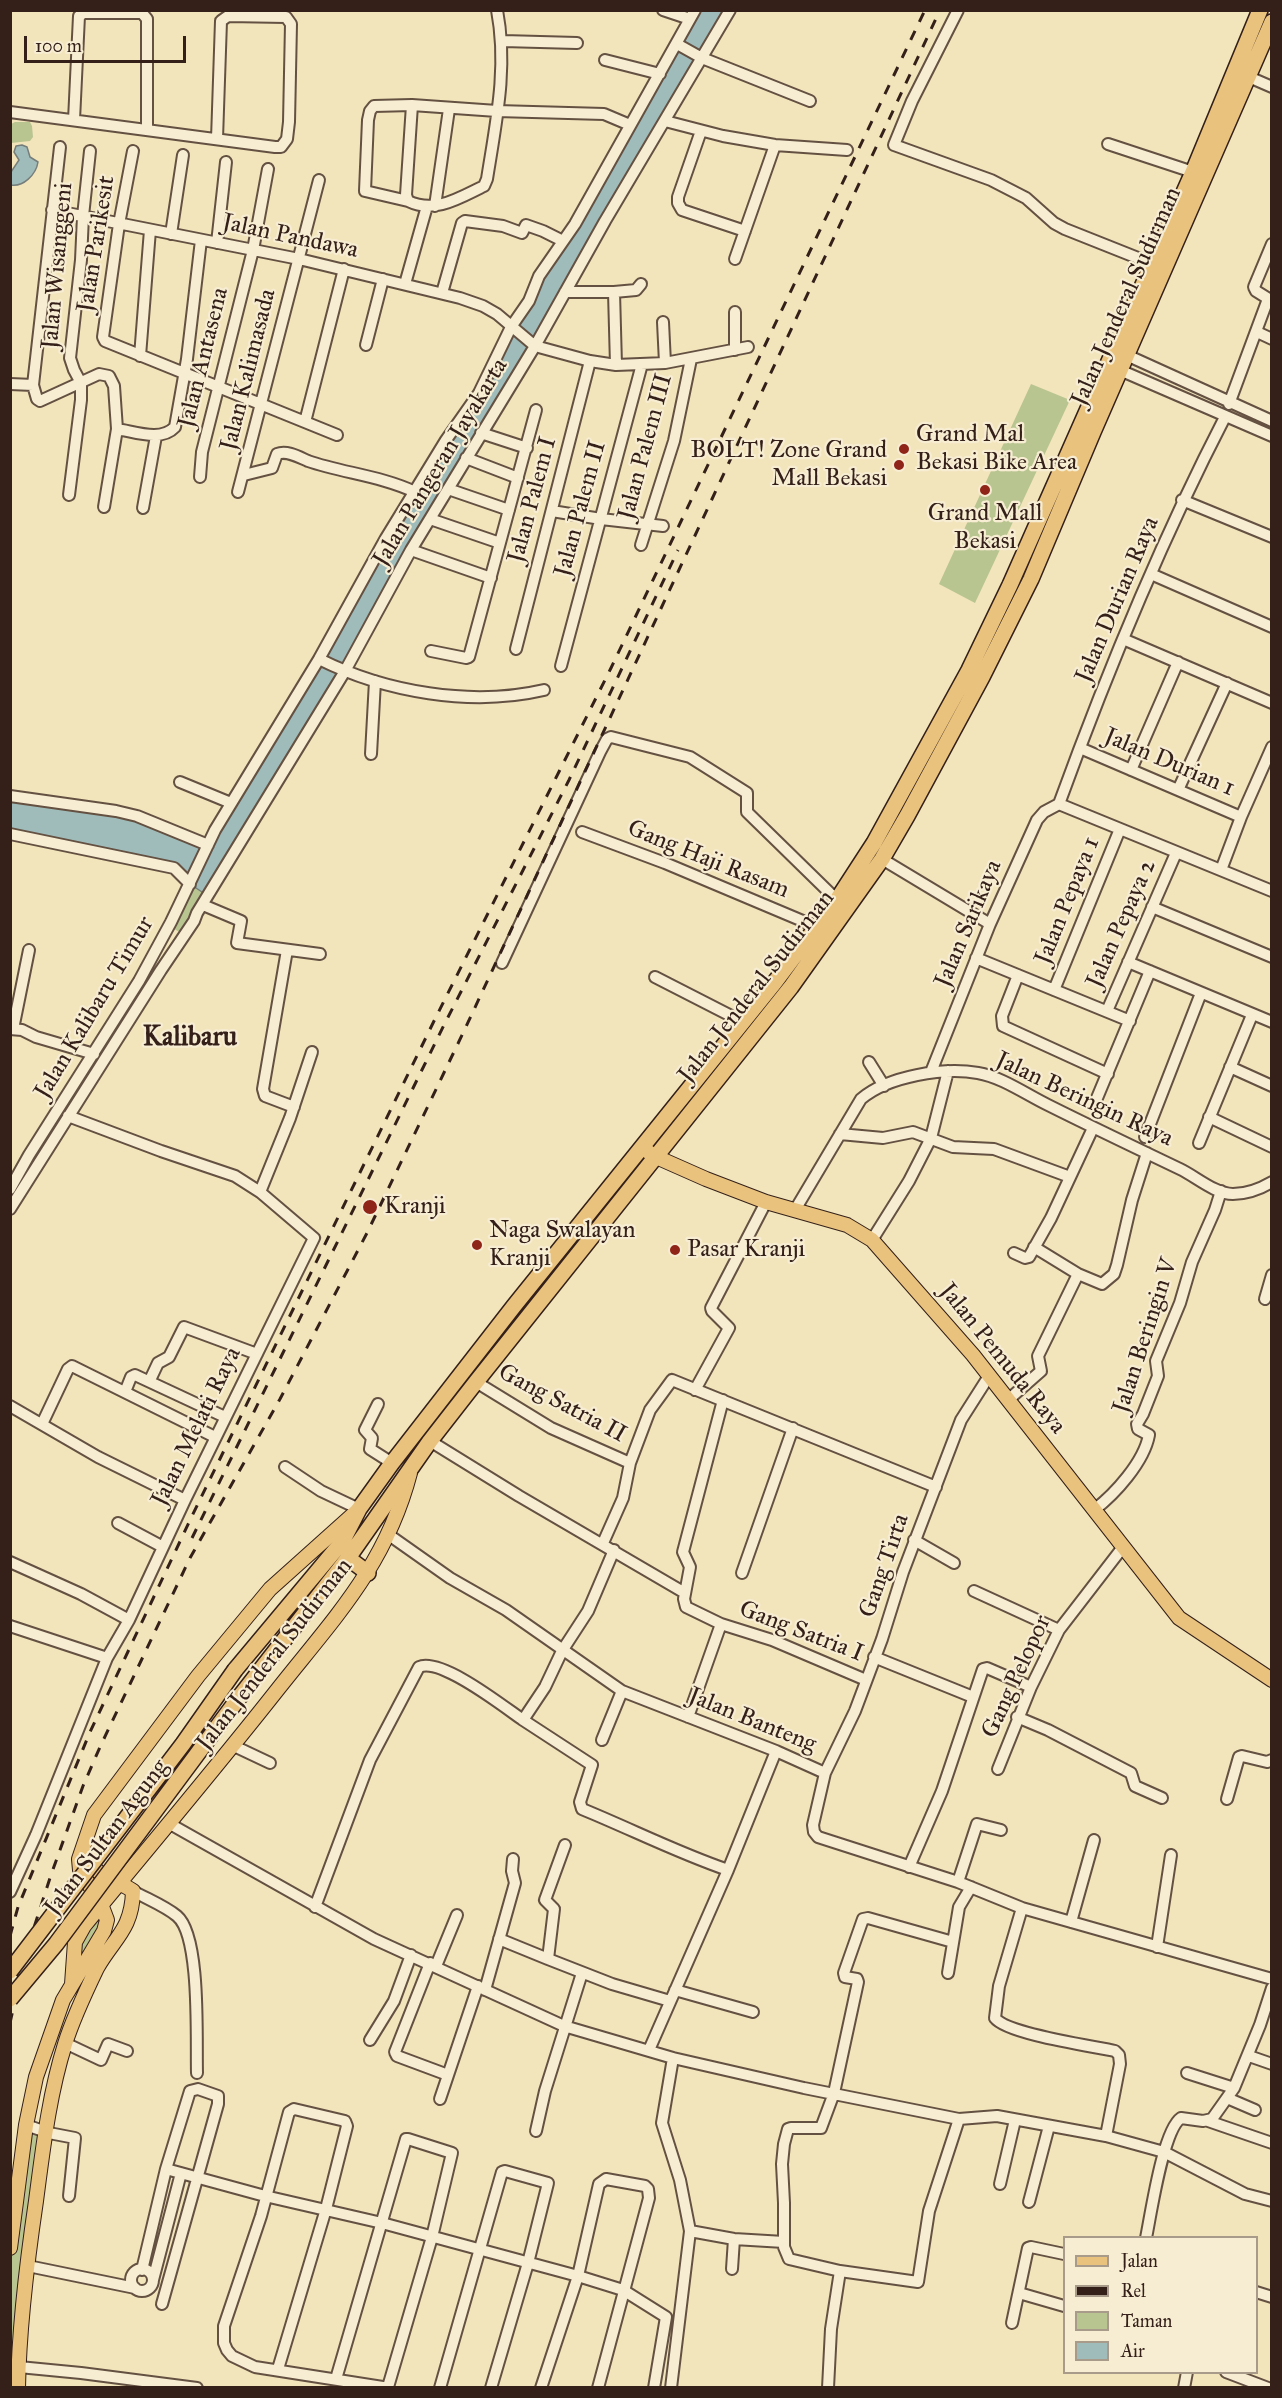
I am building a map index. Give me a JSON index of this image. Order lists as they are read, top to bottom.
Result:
{
  "streets": {
    "highway": ["Jalan Jenderal Sudirman", "Jalan Sultan Agung"],
    "main road": ["Jalan Pemuda Raya"],
    "street": [
      "Jalan Pandawa",
      "Jalan Parikesit",
      "Jalan Wisanggeni",
      "Jalan Antasena",
      "Jalan Kalimasada",
      "Jalan Palem III",
      "Jalan Pangeran Jayakarta",
      "Jalan Palem I",
      "Jalan Palem II",
      "Jalan Durian Raya",
      "Jalan Durian 1",
      "Gang Haji Rasam",
      "Jalan Pepaya 1",
      "Jalan Sarikaya",
      "Jalan Pepaya 2",
      "Jalan Kalibaru Timur",
      "Jalan Beringin Raya",
      "Jalan Beringin V",
      "Gang Satria II",
      "Jalan Melati Raya",
      "Gang Tirta",
      "Gang Satria I",
      "Gang Pelopor",
      "Jalan Banteng"
    ]
  },
  "crossings": [
    ["Jalan Pandawa", "Jalan Parikesit"],
    ["Jalan Pandawa", "Jalan Wisanggeni"],
    ["Jalan Pandawa", "Jalan Antasena"],
    ["Jalan Pandawa", "Jalan Kalimasada"],
    ["Jalan Pandawa", "Jalan Pangeran Jayakarta"],
    ["Jalan Jenderal Sudirman", "Gang Haji Rasam"],
    ["Jalan Jenderal Sudirman", "Jalan Pemuda Raya"],
    ["Jalan Jenderal Sudirman", "Gang Satria II"],
    ["Jalan Jenderal Sudirman", "Jalan Banteng"],
    ["Jalan Jenderal Sudirman", "Jalan Sultan Agung"],
    ["Jalan Pangeran Jayakarta", "Jalan Kalibaru Timur"],
    ["Jalan Durian Raya", "Jalan Durian 1"],
    ["Jalan Durian Raya", "Jalan Sarikaya"],
    ["Jalan Sarikaya", "Jalan Beringin Raya"],
    ["Jalan Kalibaru Timur", "Jalan Melati Raya"],
    ["Jalan Beringin Raya", "Jalan Beringin V"],
    ["Jalan Beringin Raya", "Jalan Pemuda Raya"],
    ["Jalan Beringin V", "Jalan Pemuda Raya"],
    ["Jalan Pemuda Raya", "Gang Tirta"],
    ["Jalan Pemuda Raya", "Gang Pelopor"],
    ["Gang Tirta", "Gang Satria I"],
    ["Gang Tirta", "Jalan Banteng"]
  ],
  "districts": ["Kalibaru"],
  "places": [
    "Grand Mal Bekasi Bike Area",
    "BOLT! Zone Grand Mall Bekasi",
    "Grand Mall Bekasi",
    "Kranji",
    "Naga Swalayan Kranji",
    "Pasar Kranji"
  ],
  "legend": [
    "Jalan",
    "Rel",
    "Taman",
    "Air"
  ],
  "scale_bar": "100 m"
}
